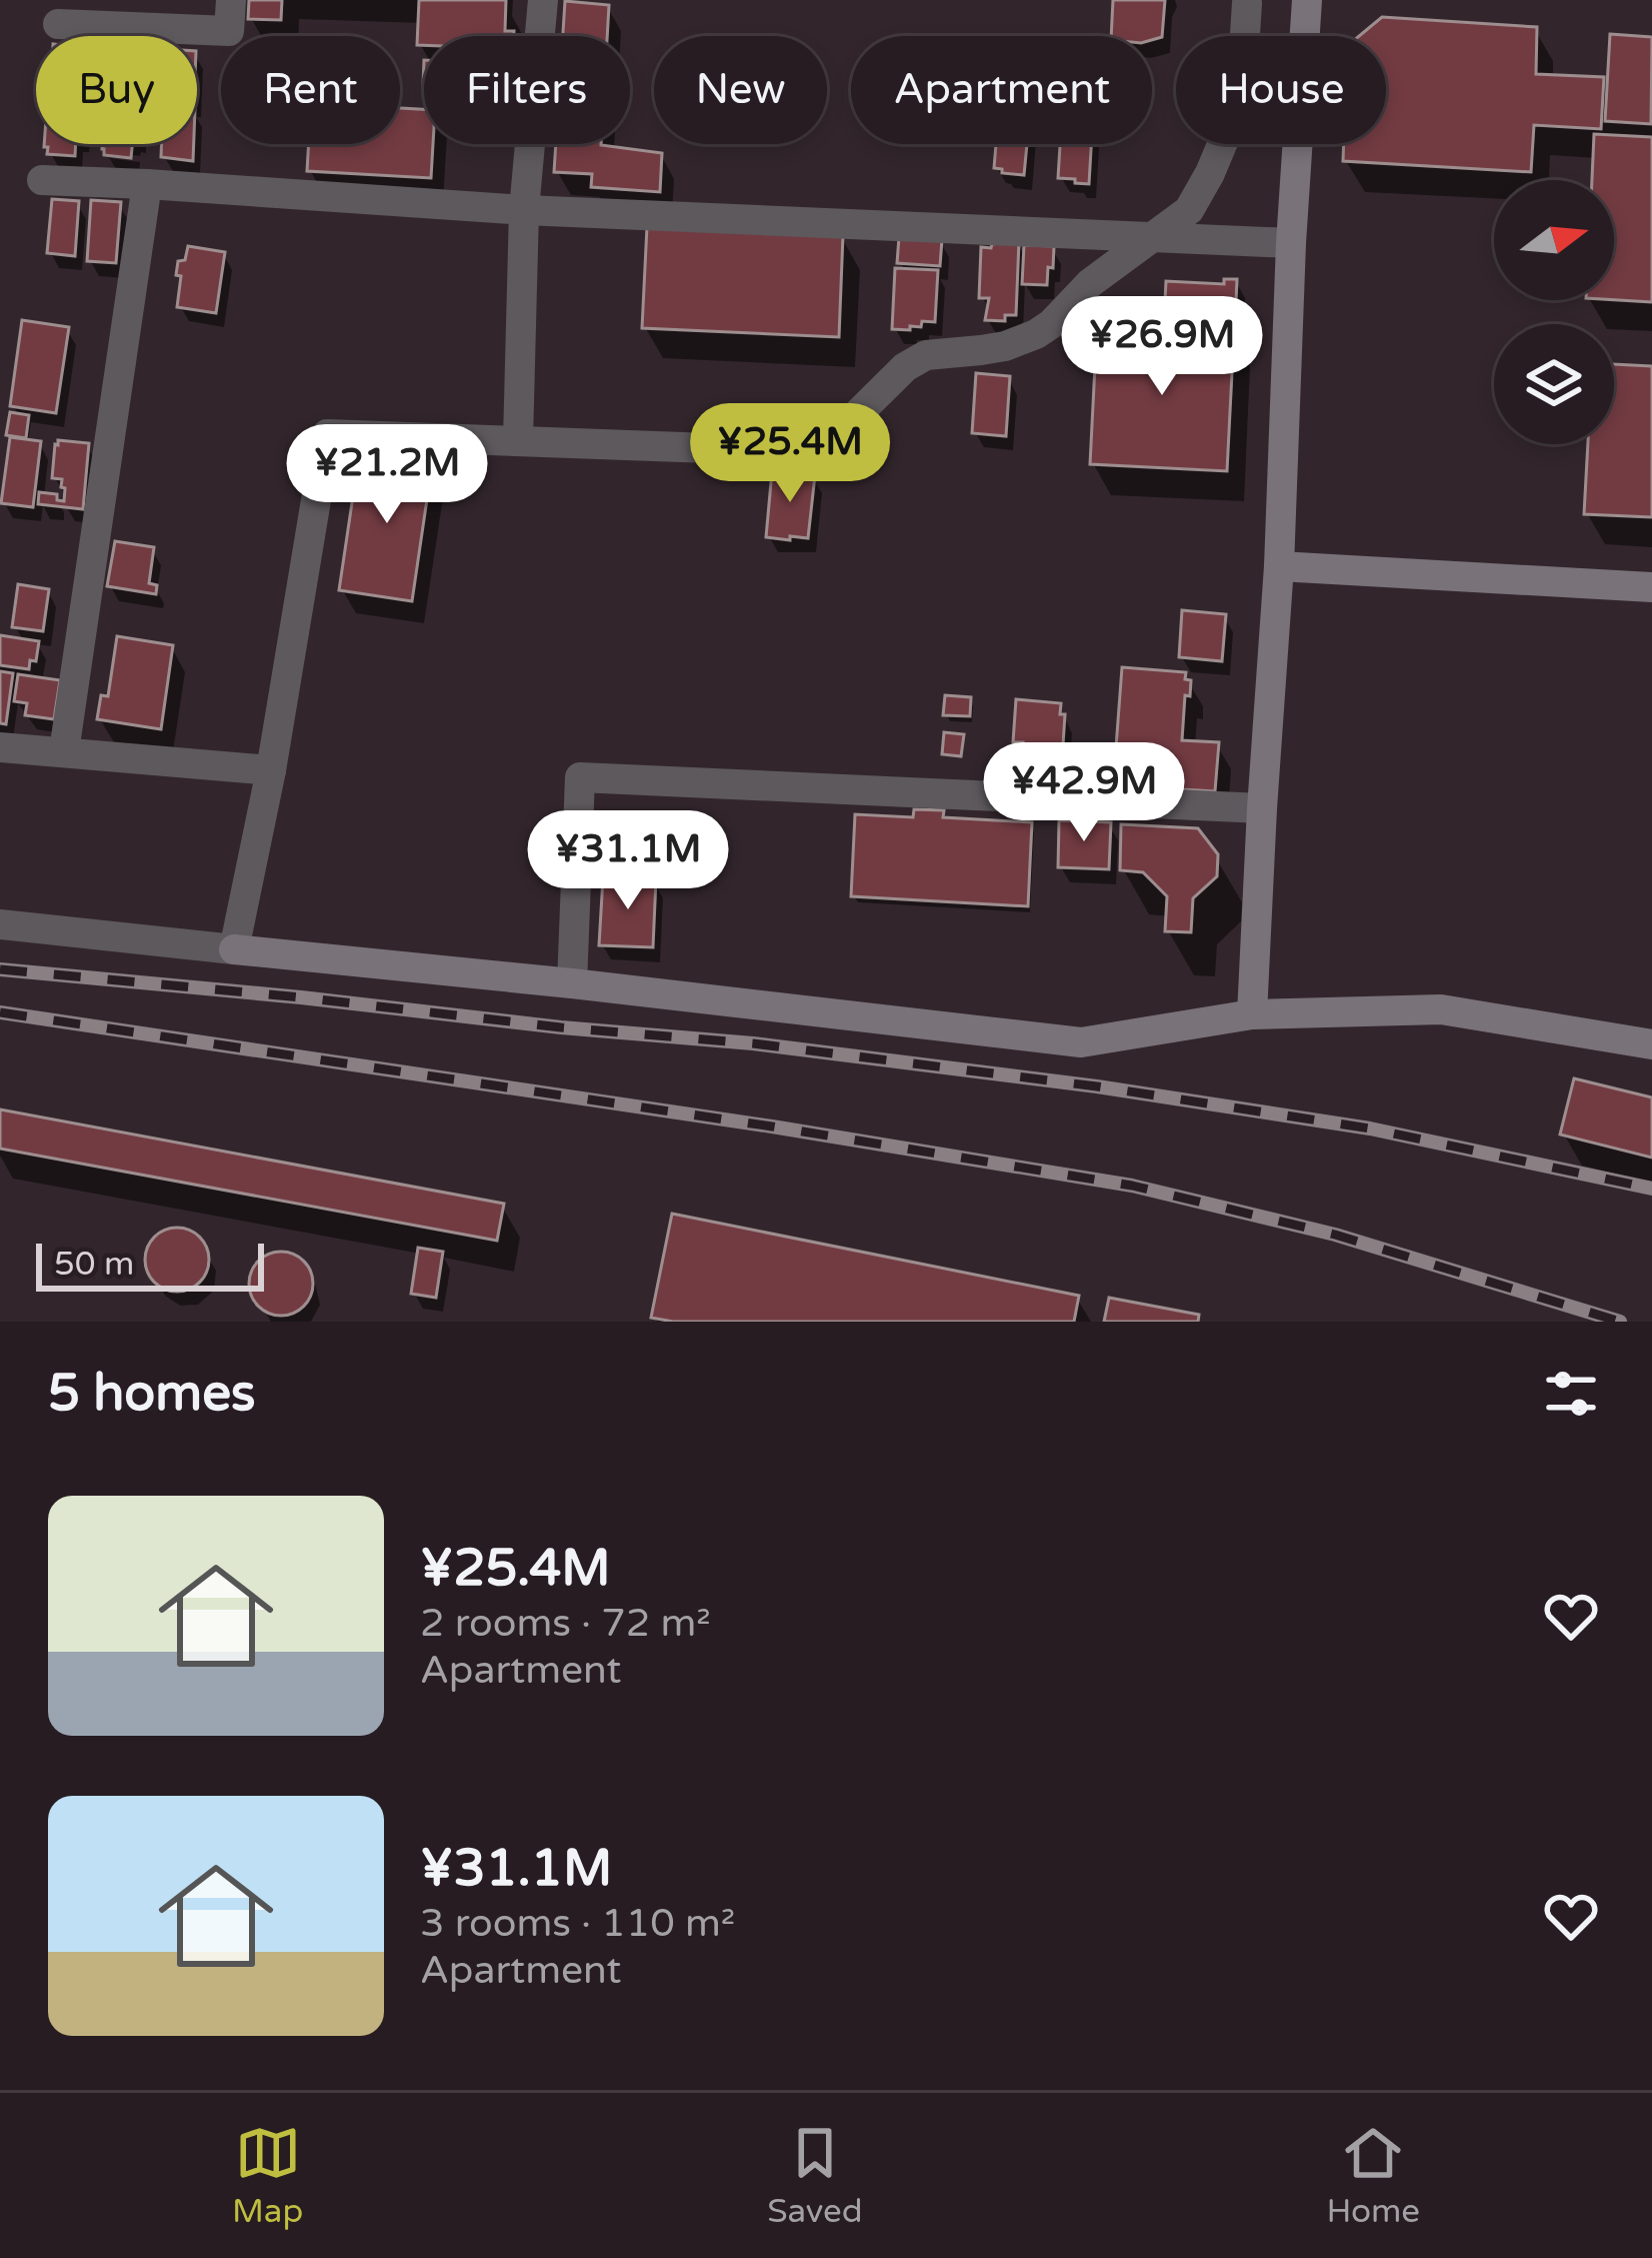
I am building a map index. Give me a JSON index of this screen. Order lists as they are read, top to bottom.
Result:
{
  "scale_bar": "50 m",
  "north": "right",
  "page": {
    "chip": [
      "Buy",
      "Rent",
      "Filters",
      "New",
      "Apartment",
      "House"
    ],
    "price": [
      "¥26.9M",
      "¥25.4M",
      "¥21.2M",
      "¥42.9M",
      "¥31.1M"
    ],
    "scale": "50 m",
    "heading": "5 homes",
    "list": [
      {
        "name": "¥25.4M",
        "note": "2 rooms · 72 m² · Apartment"
      },
      {
        "name": "¥31.1M",
        "note": "3 rooms · 110 m² · Apartment"
      }
    ],
    "tabs": ["Map", "Saved", "Home"]
  }
}
